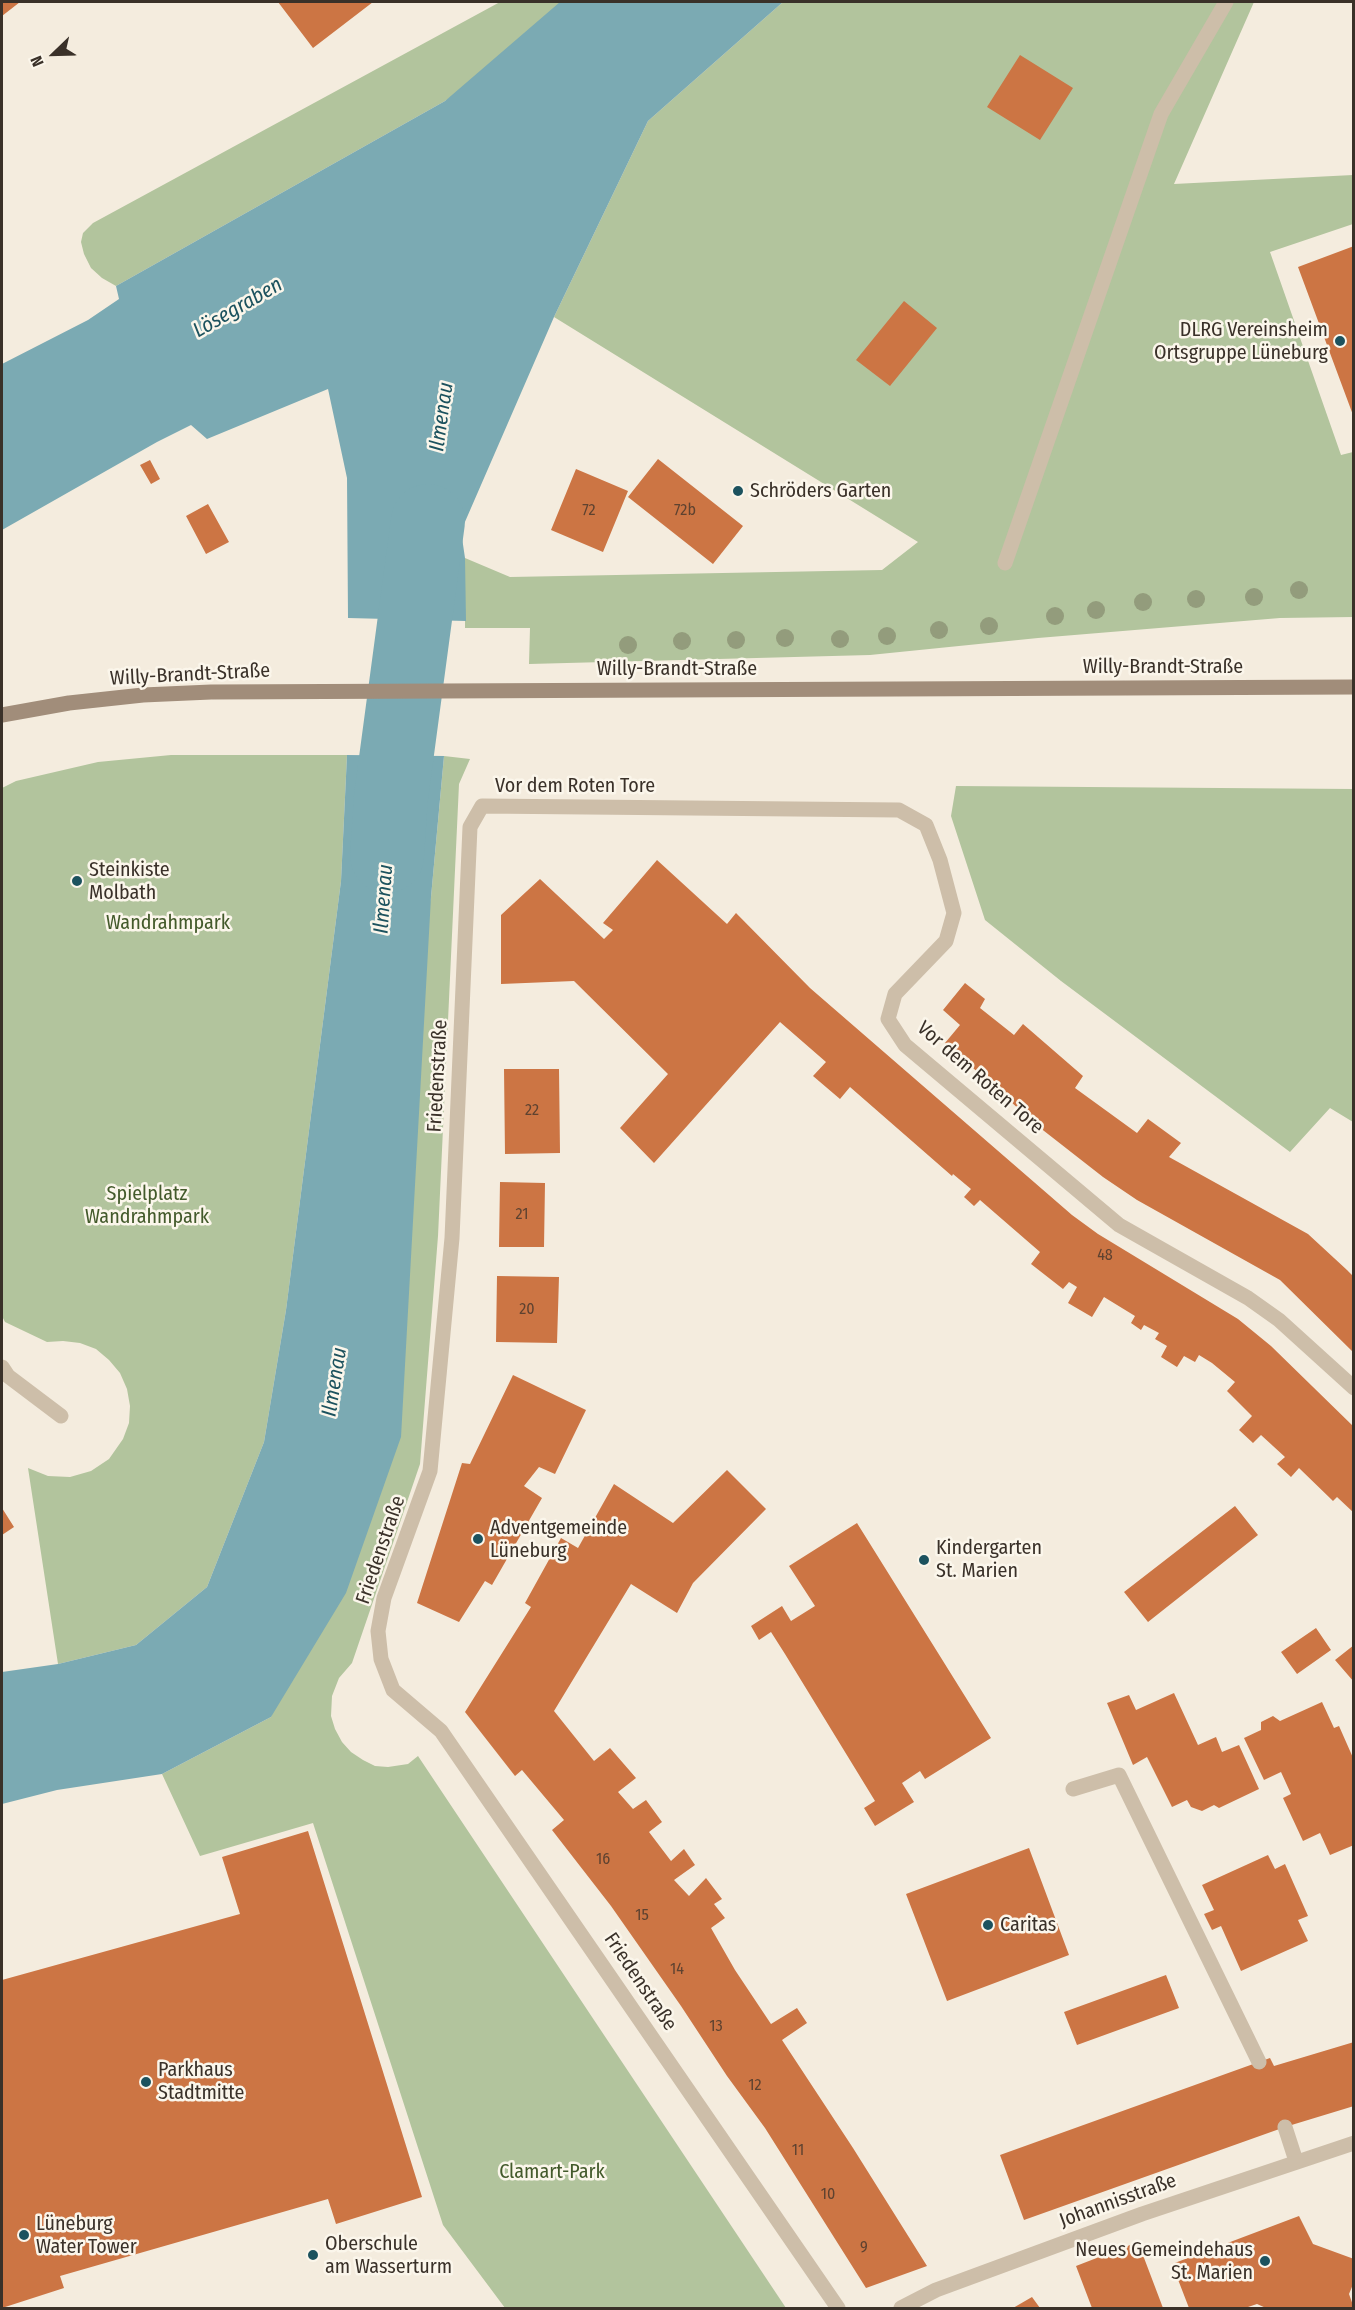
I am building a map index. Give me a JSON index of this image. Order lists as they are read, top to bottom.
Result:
{
  "streets": {
    "main road": ["Willy-Brandt-Straße"],
    "street": ["Vor dem Roten Tore", "Friedenstraße", "Johannisstraße"]
  },
  "crossings": [
    ["Vor dem Roten Tore", "Friedenstraße"]
  ],
  "water": ["Lösegraben", "Ilmenau"],
  "parks": ["Wandrahmpark", "Spielplatz Wandrahmpark", "Clamart-Park"],
  "places": [
    "DLRG Vereinsheim Ortsgruppe Lüneburg",
    "Schröders Garten",
    "Steinkiste Molbath",
    "Adventgemeinde Lüneburg",
    "Kindergarten St. Marien",
    "Caritas",
    "Parkhaus Stadtmitte",
    "Lüneburg Water Tower",
    "Oberschule am Wasserturm",
    "Neues Gemeindehaus St. Marien"
  ],
  "house_numbers": [
    "72",
    "72b",
    "22",
    "21",
    "48",
    "20",
    "16",
    "15",
    "14",
    "13",
    "12",
    "11",
    "10",
    "9"
  ],
  "north": "bottom left"
}
